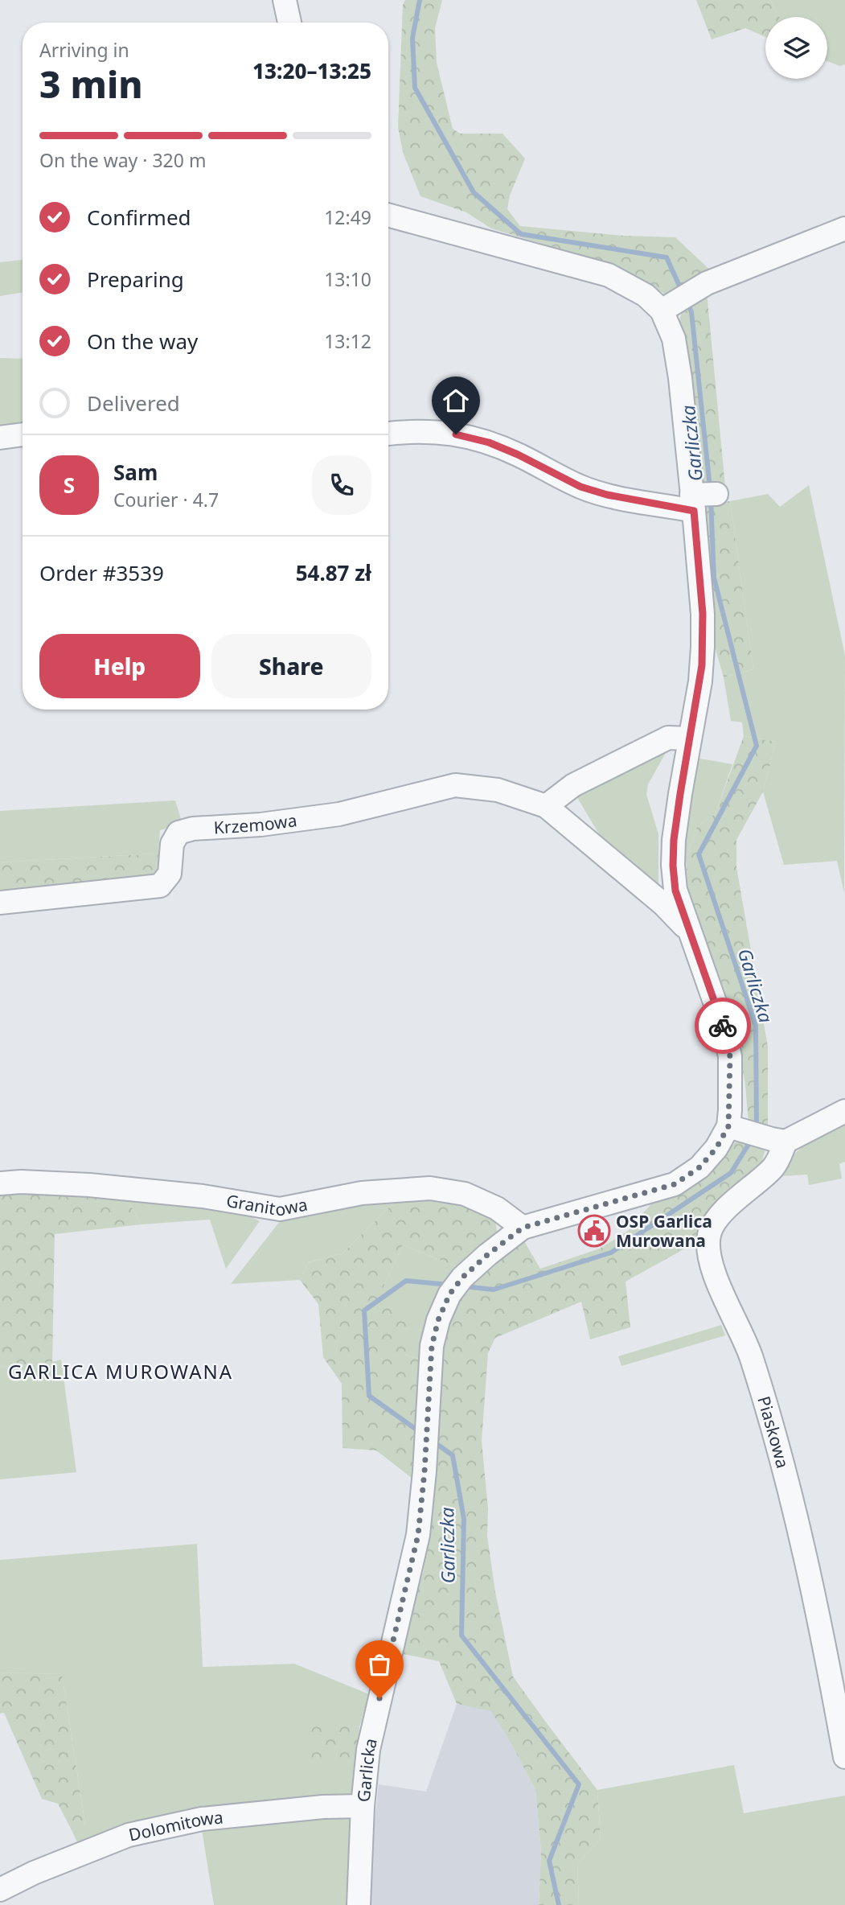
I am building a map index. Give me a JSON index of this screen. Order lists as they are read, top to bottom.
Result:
{
  "streets": {
    "street": [
      "Krzemowa",
      "Granitowa",
      "Piaskowa",
      "Garlicka",
      "Dolomitowa"
    ]
  },
  "crossings": [
    ["Granitowa", "Garlicka"],
    ["Garlicka", "Dolomitowa"]
  ],
  "districts": ["GARLICA MUROWANA"],
  "water": ["Garliczka"],
  "places": {
    "public building": ["OSP Garlica Murowana"]
  },
  "page": {
    "heading": ["3 min", "Arriving in", "13:20–13:25"],
    "panel": [
      "Sam",
      "Courier · 4.7",
      "Order #3539",
      "54.87 zł"
    ],
    "bar": "On the way · 320 m",
    "list": [
      ["Confirmed", "12:49"],
      ["Preparing", "13:10"],
      ["On the way", "13:12"],
      "Delivered"
    ],
    "round": "S",
    "buttons": ["Help", "Share"]
  }
}
